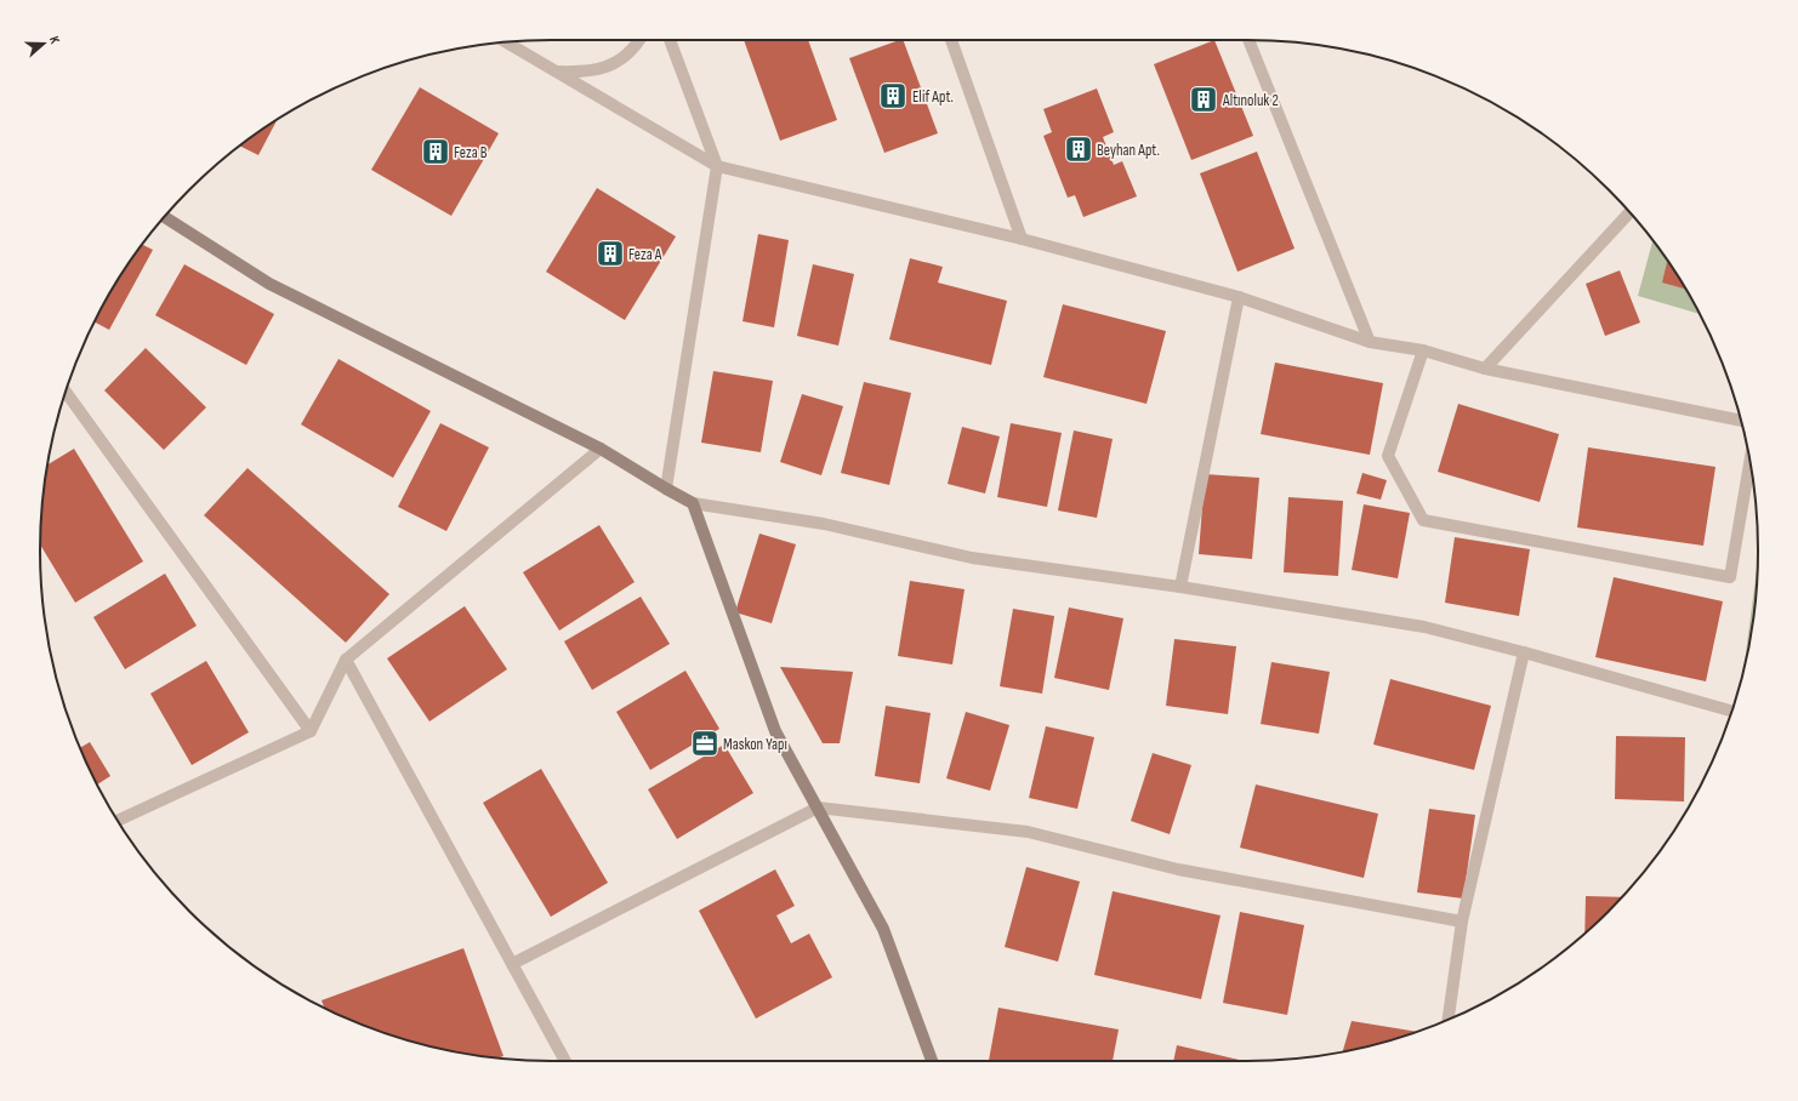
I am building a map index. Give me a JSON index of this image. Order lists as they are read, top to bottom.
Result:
{
  "places": {
    "building": [
      "Elif Apt.",
      "Altınoluk 2",
      "Beyhan Apt.",
      "Feza B",
      "Feza A"
    ],
    "office": ["Maskon Yapı"]
  },
  "north": "right"
}
